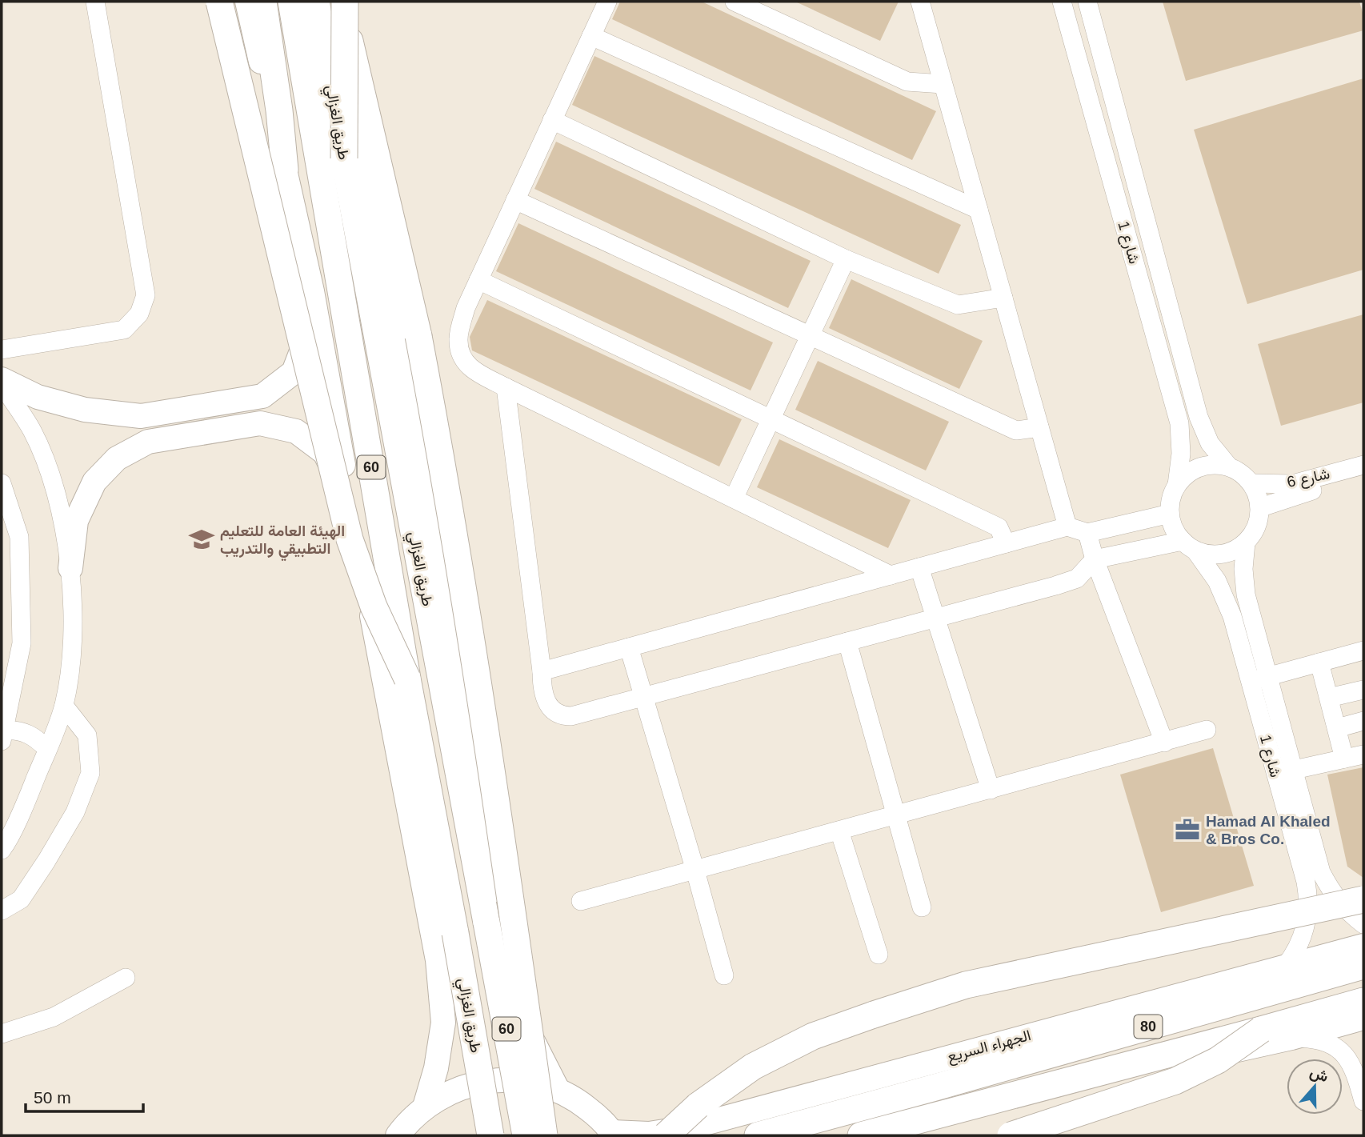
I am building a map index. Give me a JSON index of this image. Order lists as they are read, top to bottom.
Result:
{
  "streets": {
    "highway": [
      "طريق الغزالي",
      "60",
      "80",
      "الجهراء السريع"
    ],
    "street": ["شارع 1", "شارع 6"]
  },
  "crossings": [
    ["شارع 1", "شارع 6"],
    ["شارع 1", "الجهراء السريع"]
  ],
  "places": {
    "school or university": ["الهيئة العامة للتعليم التطبيقي والتدريب"],
    "office": ["Hamad Al Khaled & Bros Co."]
  },
  "scale_bar": "50 m",
  "north": "top"
}
